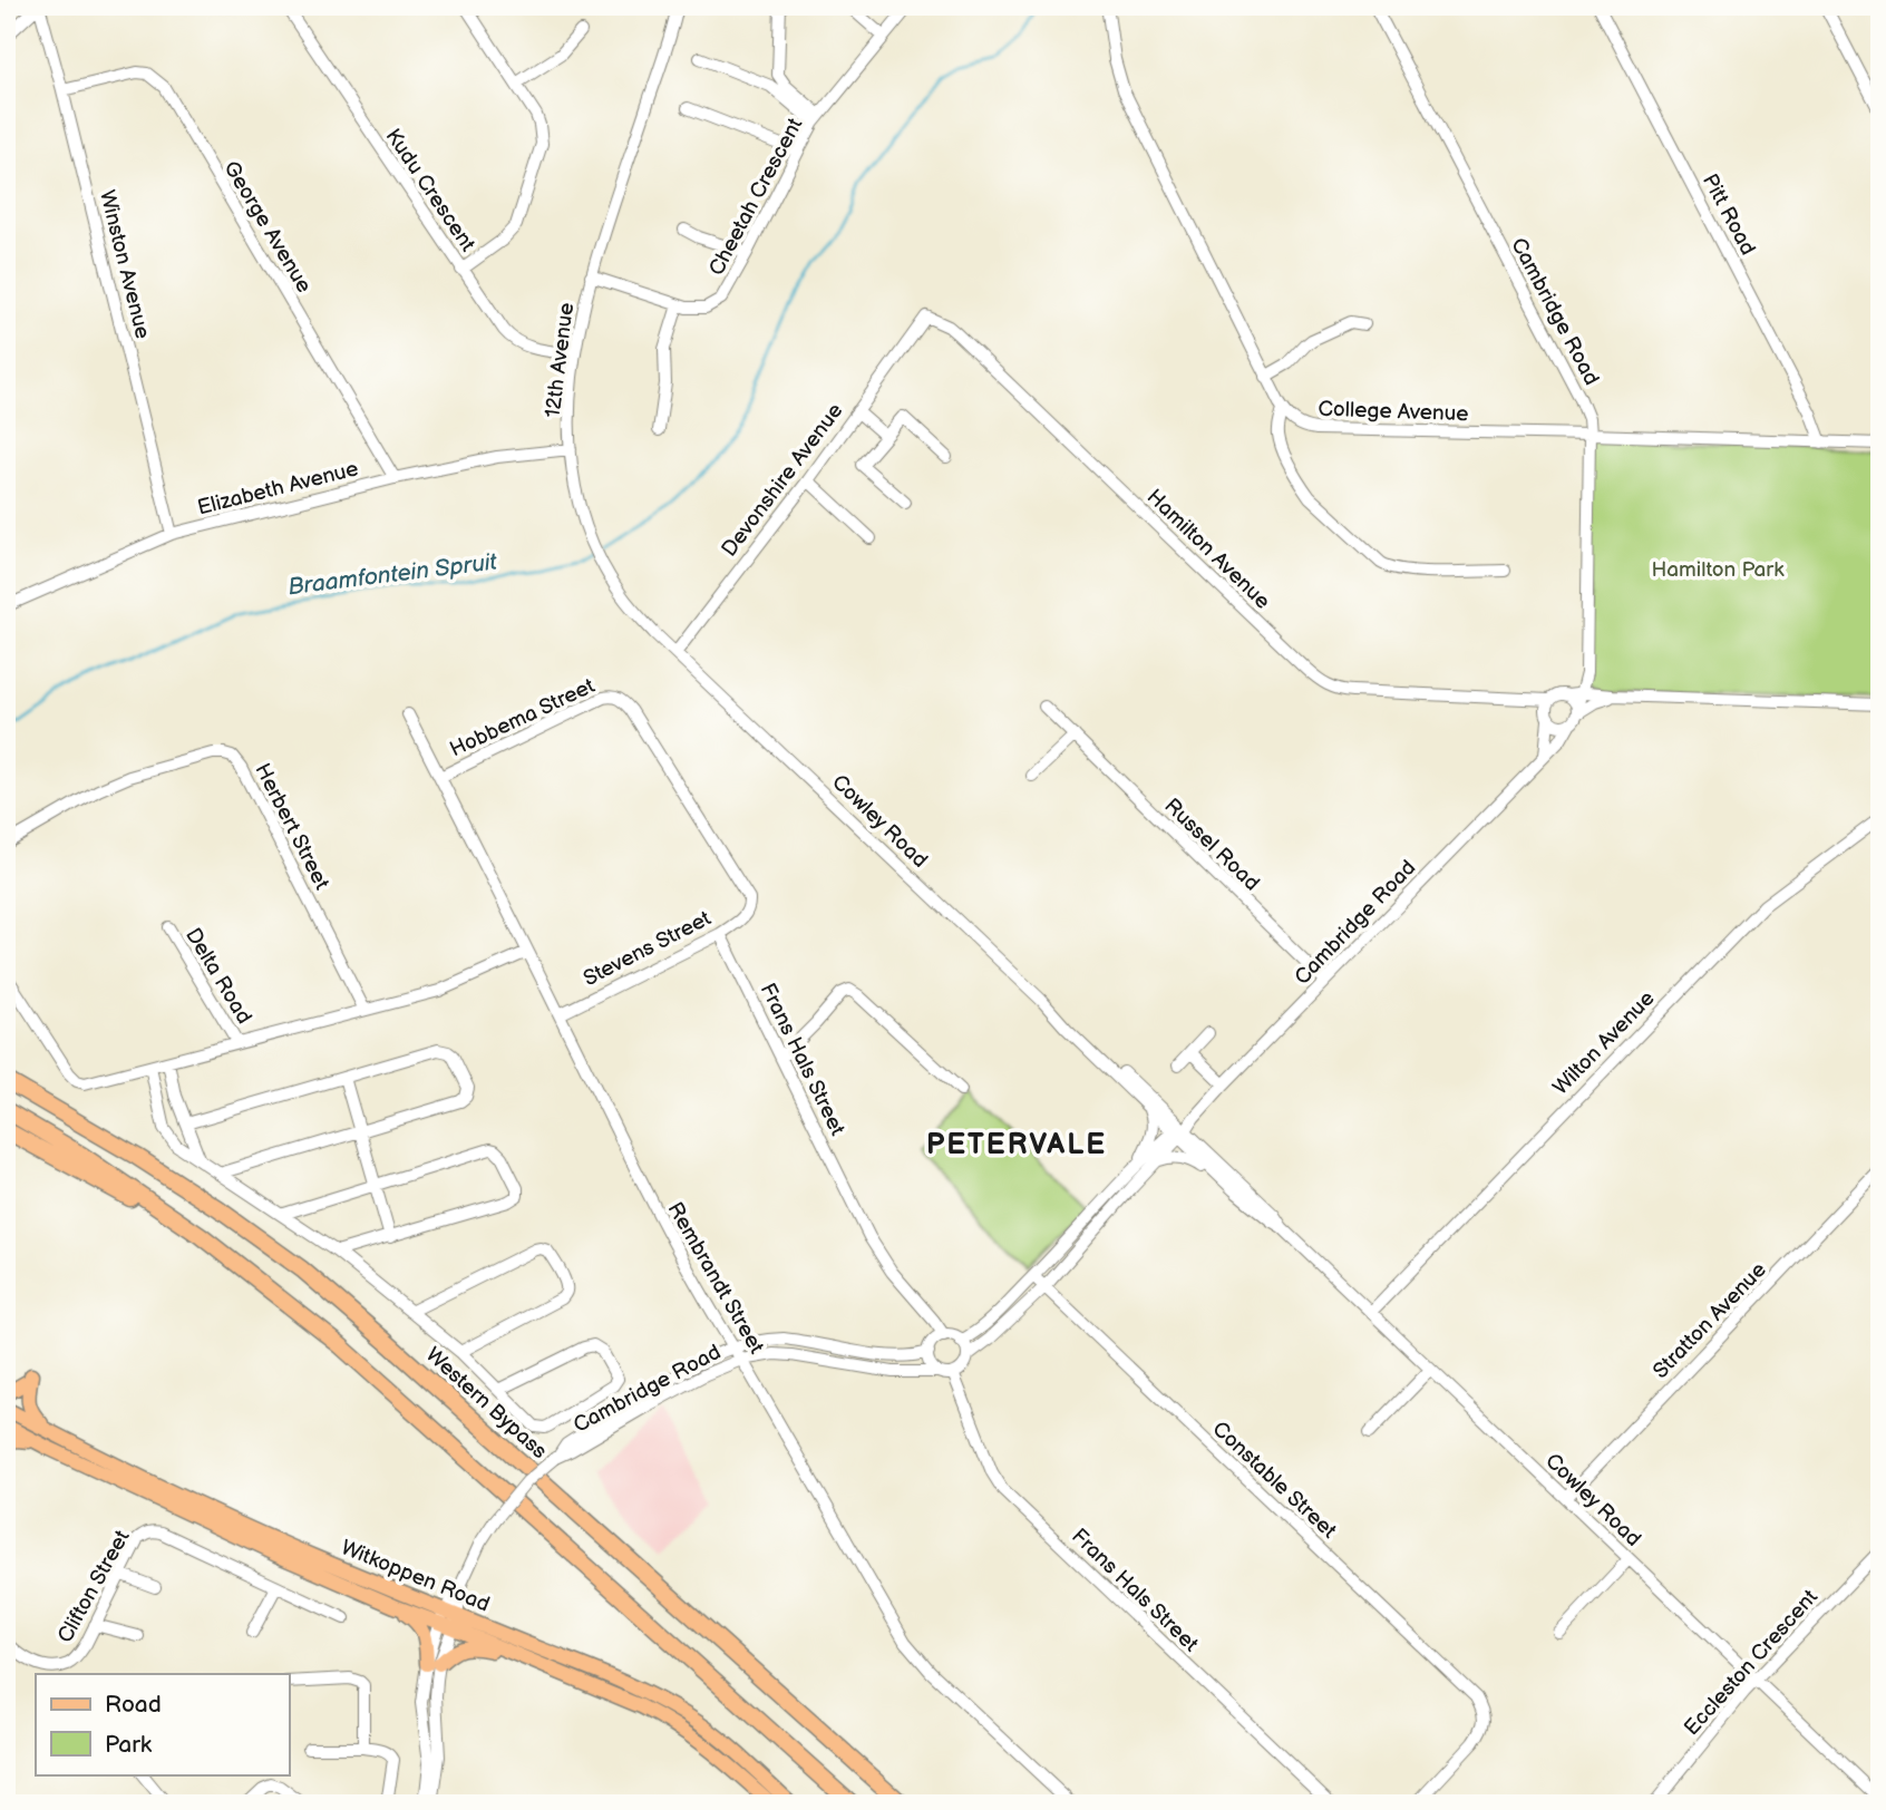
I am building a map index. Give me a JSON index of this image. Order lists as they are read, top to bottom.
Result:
{
  "streets": {
    "highway": ["Western Bypass"],
    "main road": ["Witkoppen Road"],
    "street": [
      "Kudu Crescent",
      "Cheetah Crescent",
      "Pitt Road",
      "George Avenue",
      "Winston Avenue",
      "Cambridge Road",
      "12th Avenue",
      "College Avenue",
      "Devonshire Avenue",
      "Elizabeth Avenue",
      "Hamilton Avenue",
      "Hobbema Street",
      "Cowley Road",
      "Herbert Street",
      "Russel Road",
      "Stevens Street",
      "Delta Road",
      "Wilton Avenue",
      "Frans Hals Street",
      "Rembrandt Street",
      "Stratton Avenue",
      "Constable Street",
      "Clifton Street",
      "Eccleston Crescent"
    ]
  },
  "crossings": [
    ["Kudu Crescent", "12th Avenue"],
    ["Cheetah Crescent", "12th Avenue"],
    ["Pitt Road", "College Avenue"],
    ["George Avenue", "Winston Avenue"],
    ["George Avenue", "Elizabeth Avenue"],
    ["Winston Avenue", "Elizabeth Avenue"],
    ["Cambridge Road", "College Avenue"],
    ["Cambridge Road", "Hamilton Avenue"],
    ["Cambridge Road", "Cowley Road"],
    ["Cambridge Road", "Russel Road"],
    ["Cambridge Road", "Frans Hals Street"],
    ["Cambridge Road", "Rembrandt Street"],
    ["Cambridge Road", "Constable Street"],
    ["Cambridge Road", "Witkoppen Road"],
    ["12th Avenue", "Devonshire Avenue"],
    ["12th Avenue", "Elizabeth Avenue"],
    ["12th Avenue", "Cowley Road"],
    ["Devonshire Avenue", "Hamilton Avenue"],
    ["Devonshire Avenue", "Cowley Road"],
    ["Hobbema Street", "Stevens Street"],
    ["Hobbema Street", "Rembrandt Street"],
    ["Cowley Road", "Wilton Avenue"],
    ["Cowley Road", "Stratton Avenue"],
    ["Cowley Road", "Eccleston Crescent"],
    ["Stevens Street", "Frans Hals Street"],
    ["Stevens Street", "Rembrandt Street"]
  ],
  "districts": ["PETERVALE"],
  "water": ["Braamfontein Spruit"],
  "parks": ["Hamilton Park"],
  "legend": ["Road", "Park"]
}
